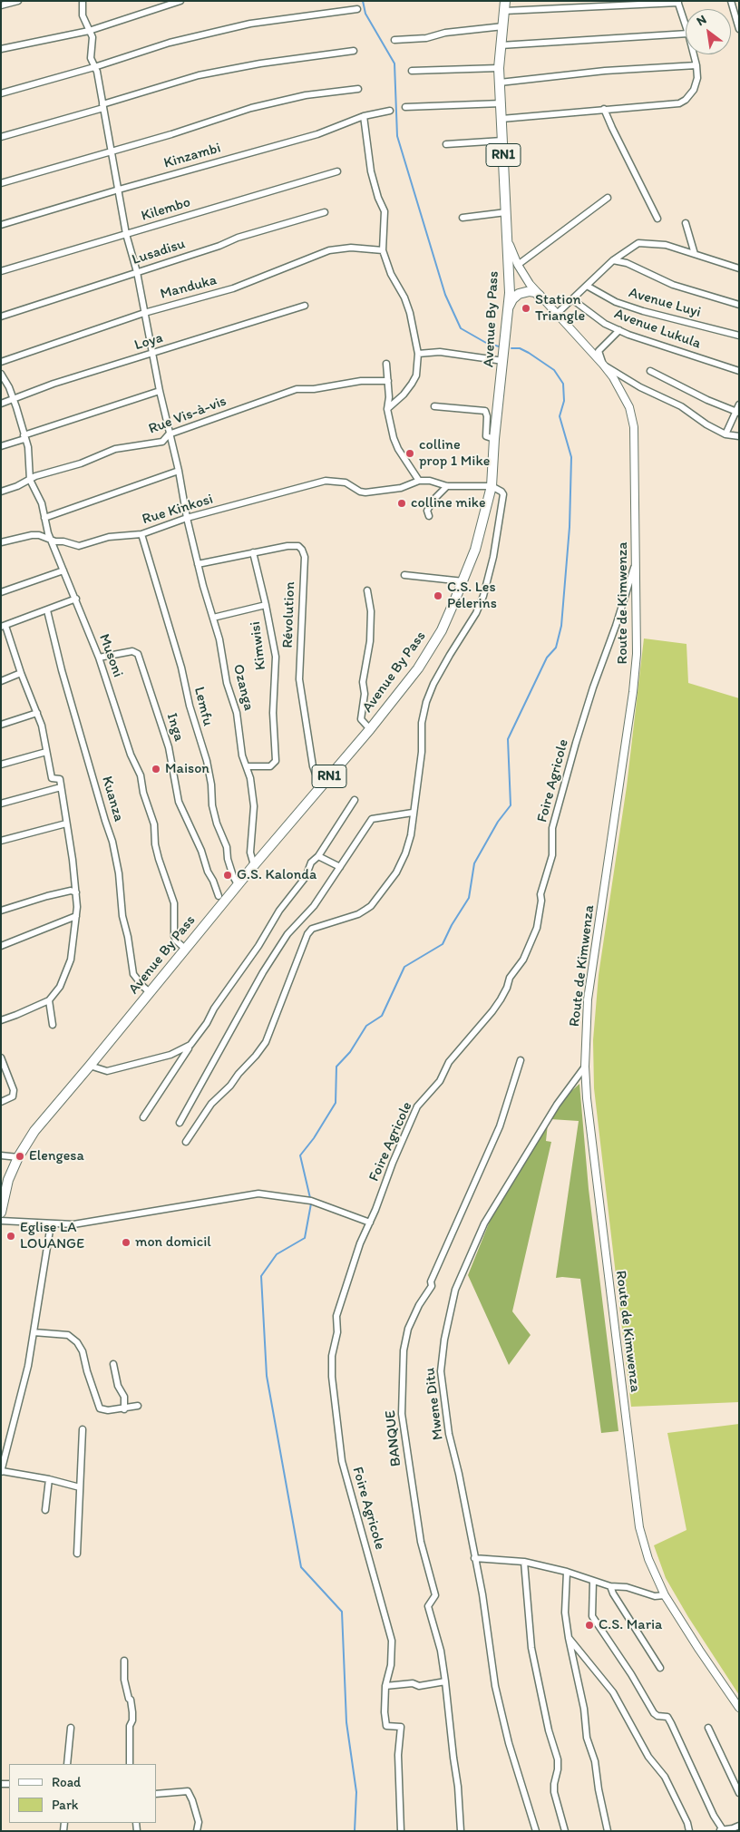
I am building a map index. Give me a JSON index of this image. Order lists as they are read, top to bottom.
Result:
{
  "streets": {
    "highway": ["RN1", "Avenue By Pass"],
    "street": [
      "Kinzambi",
      "Kilembo",
      "Lusadisu",
      "Manduka",
      "Avenue Luyi",
      "Avenue Lukula",
      "Loya",
      "Rue Vis-à-vis",
      "Rue Kinkosi",
      "Route de Kimwenza",
      "Révolution",
      "Kimwisi",
      "Musoni",
      "Ozanga",
      "Lemfu",
      "Inga",
      "Foire Agricole",
      "Kuanza",
      "Mwene Ditu",
      "BANQUE"
    ]
  },
  "crossings": [
    ["Kinzambi", "Ozanga"],
    ["Kilembo", "Ozanga"],
    ["Lusadisu", "Ozanga"],
    ["Manduka", "Ozanga"],
    ["Avenue By Pass", "Route de Kimwenza"],
    ["Avenue By Pass", "Révolution"],
    ["Avenue By Pass", "Musoni"],
    ["Avenue By Pass", "Ozanga"],
    ["Avenue By Pass", "Lemfu"],
    ["Avenue By Pass", "Kuanza"],
    ["Loya", "Musoni"],
    ["Loya", "Ozanga"],
    ["Rue Vis-à-vis", "Musoni"],
    ["Rue Vis-à-vis", "Ozanga"],
    ["Rue Kinkosi", "Musoni"],
    ["Rue Kinkosi", "Ozanga"],
    ["Rue Kinkosi", "Lemfu"],
    ["Route de Kimwenza", "Foire Agricole"],
    ["Route de Kimwenza", "Mwene Ditu"],
    ["Révolution", "Kimwisi"],
    ["Révolution", "Ozanga"],
    ["Kimwisi", "Ozanga"],
    ["Musoni", "Inga"]
  ],
  "places": [
    "Station Triangle",
    "colline prop 1 Mike",
    "colline mike",
    "C.S. Les Pélerins",
    "Maison",
    "G.S. Kalonda",
    "Elengesa",
    "Eglise LA LOUANGE",
    "mon domicil",
    "C.S. Maria"
  ],
  "legend": ["Road", "Park"],
  "north": "top left"
}
